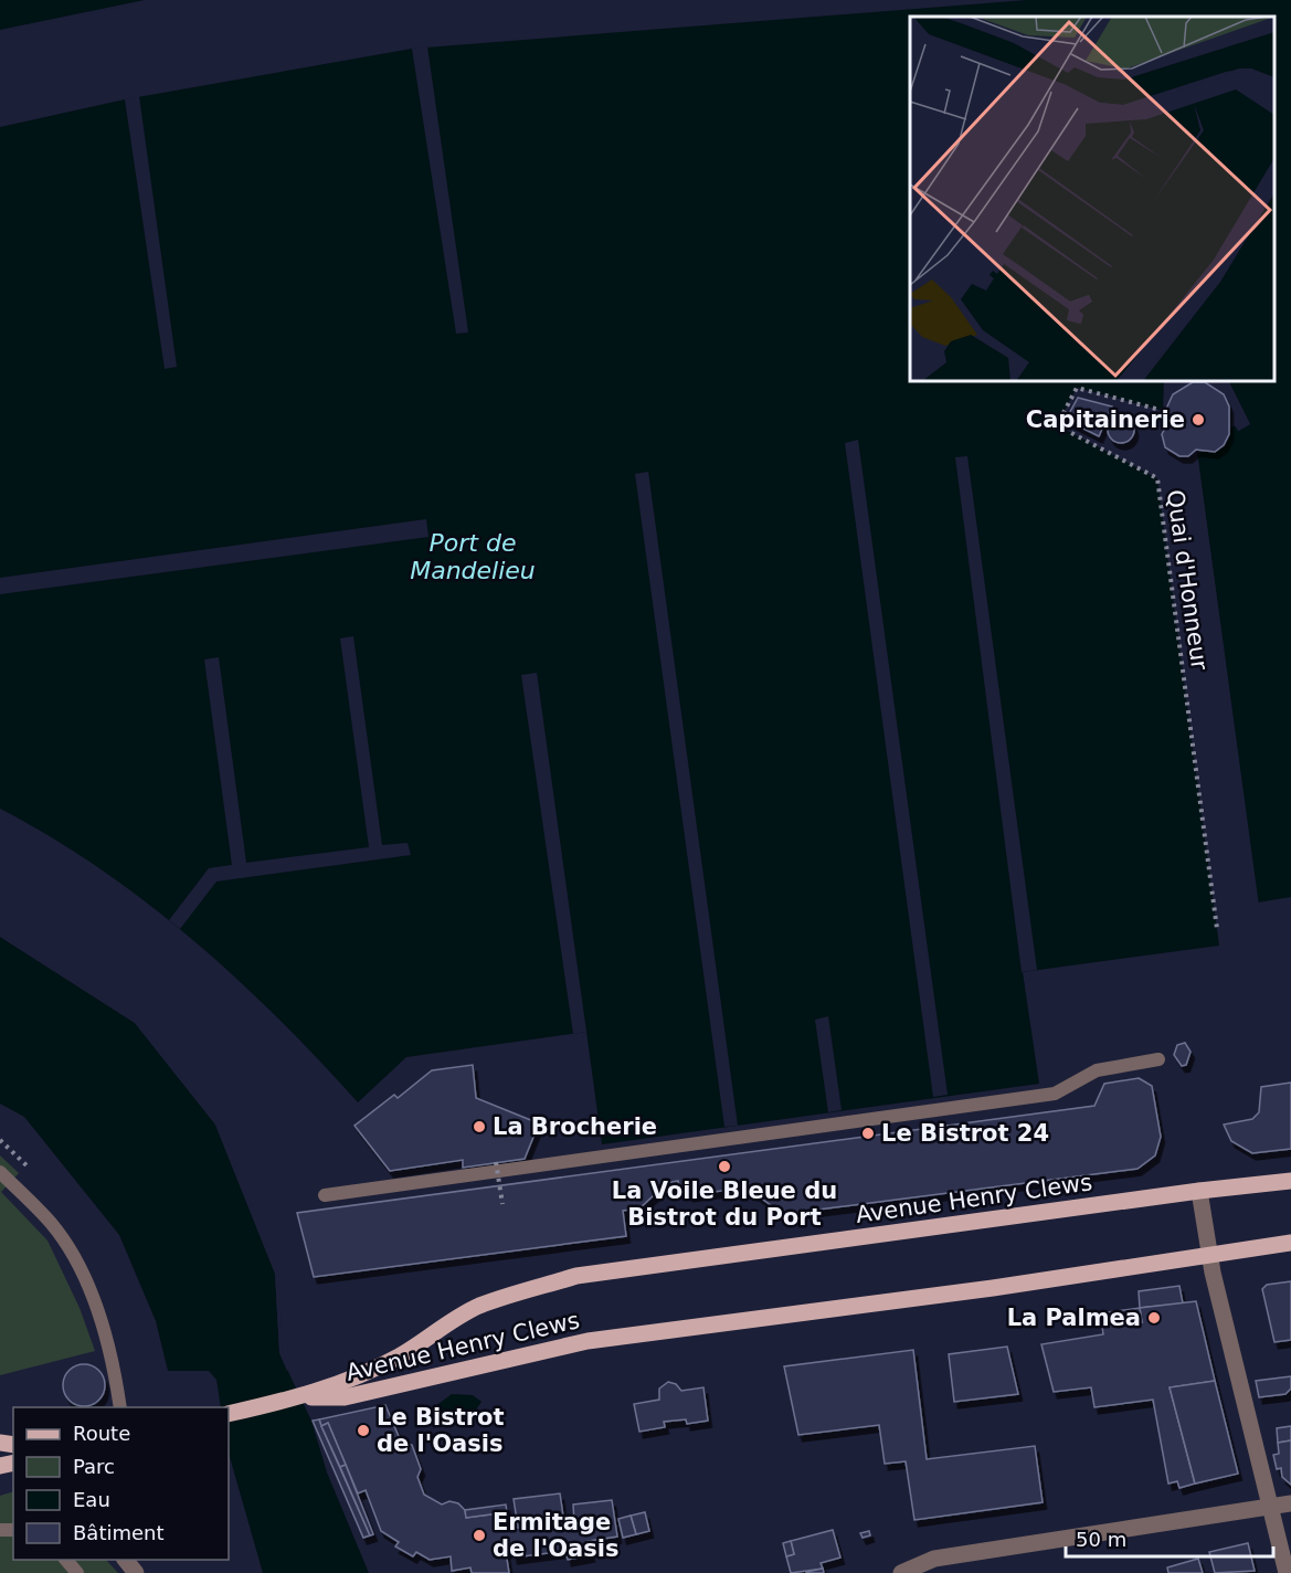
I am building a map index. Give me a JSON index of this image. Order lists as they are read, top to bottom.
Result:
{
  "streets": {
    "main road": ["Avenue Henry Clews"],
    "path": ["Quai d'Honneur"]
  },
  "water": ["Port de Mandelieu"],
  "places": [
    "Capitainerie",
    "La Brocherie",
    "Le Bistrot 24",
    "La Voile Bleue du Bistrot du Port",
    "La Palmea",
    "Le Bistrot de l'Oasis",
    "Ermitage de l'Oasis"
  ],
  "legend": [
    "Route",
    "Parc",
    "Eau",
    "Bâtiment"
  ],
  "scale_bar": "50 m"
}
